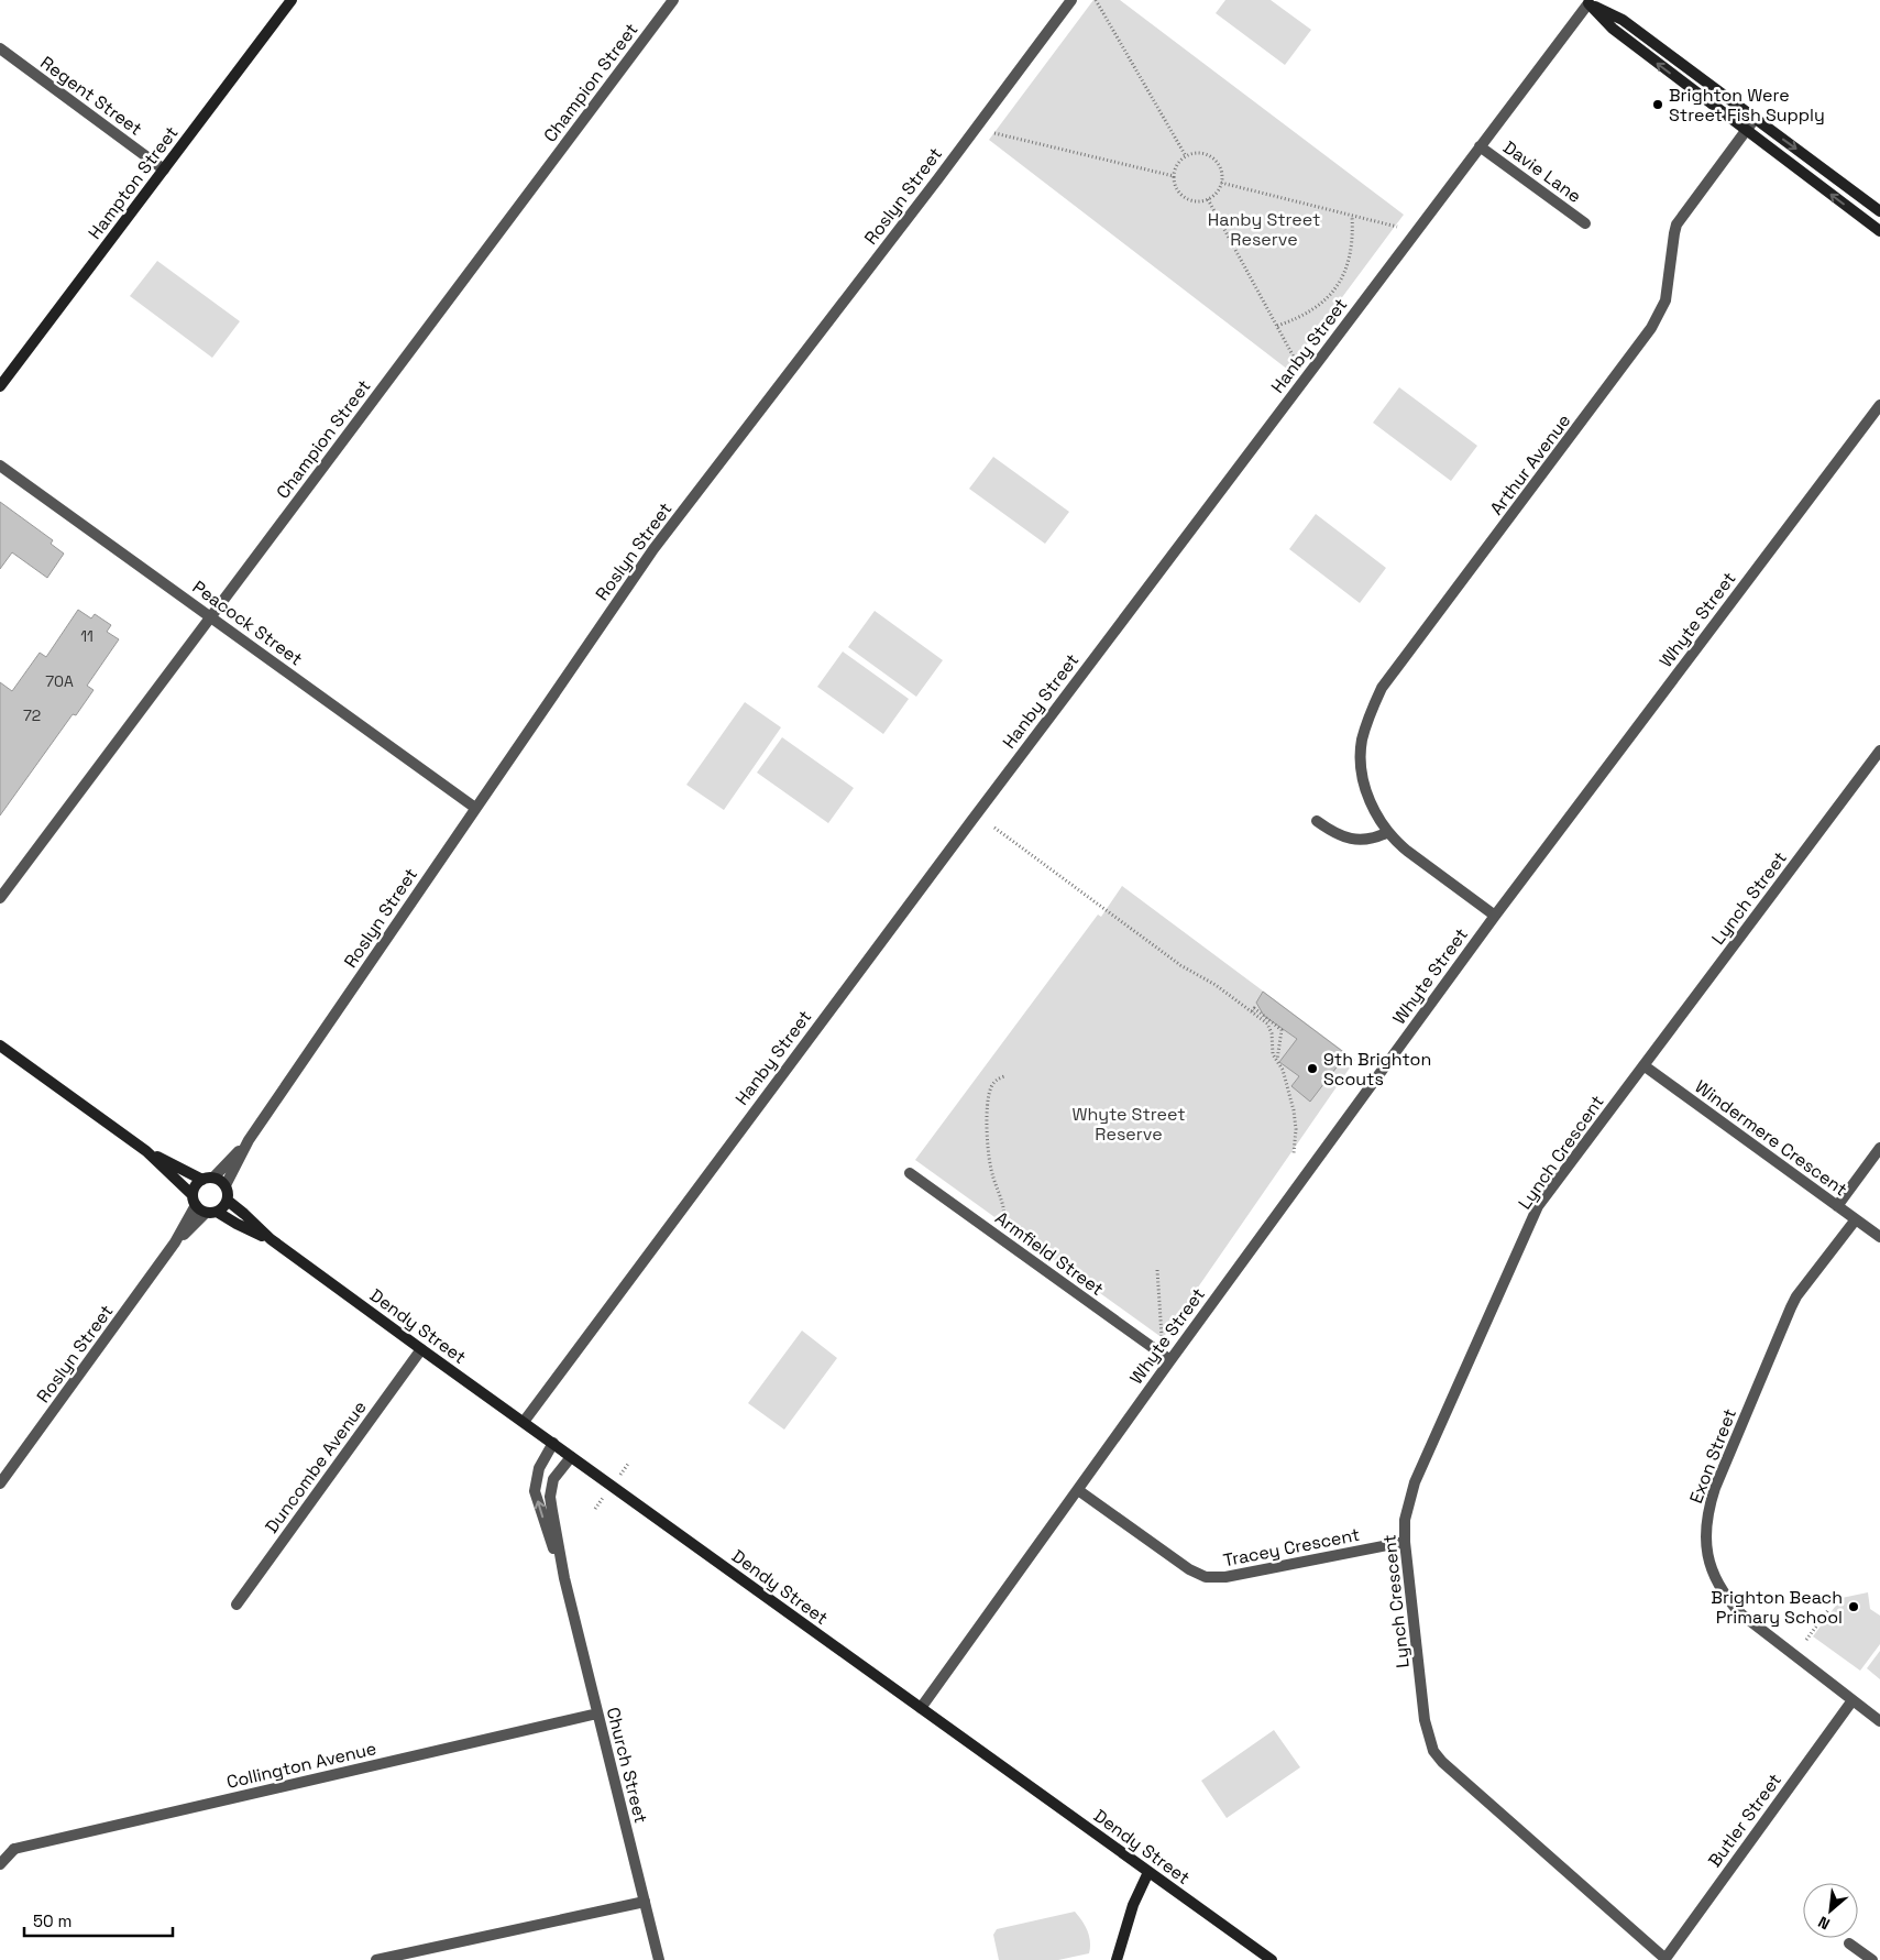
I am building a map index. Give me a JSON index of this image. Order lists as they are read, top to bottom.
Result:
{
  "streets": {
    "street": [
      "Champion Street",
      "Regent Street",
      "Davie Lane",
      "Hampton Street",
      "Roslyn Street",
      "Hanby Street",
      "Arthur Avenue",
      "Whyte Street",
      "Peacock Street",
      "Lynch Street",
      "Windermere Crescent",
      "Lynch Crescent",
      "Armfield Street",
      "Dendy Street",
      "Exon Street",
      "Duncombe Avenue",
      "Tracey Crescent",
      "Collington Avenue",
      "Church Street",
      "Butler Street"
    ]
  },
  "crossings": [
    ["Champion Street", "Peacock Street"],
    ["Regent Street", "Hampton Street"],
    ["Davie Lane", "Hanby Street"],
    ["Roslyn Street", "Peacock Street"],
    ["Roslyn Street", "Dendy Street"],
    ["Hanby Street", "Dendy Street"],
    ["Arthur Avenue", "Whyte Street"],
    ["Whyte Street", "Armfield Street"],
    ["Whyte Street", "Dendy Street"],
    ["Whyte Street", "Tracey Crescent"],
    ["Lynch Street", "Windermere Crescent"],
    ["Lynch Street", "Lynch Crescent"],
    ["Windermere Crescent", "Lynch Crescent"],
    ["Windermere Crescent", "Exon Street"],
    ["Lynch Crescent", "Tracey Crescent"],
    ["Lynch Crescent", "Butler Street"],
    ["Dendy Street", "Duncombe Avenue"],
    ["Dendy Street", "Church Street"],
    ["Exon Street", "Butler Street"],
    ["Collington Avenue", "Church Street"]
  ],
  "parks": ["Hanby Street Reserve", "Whyte Street Reserve"],
  "places": ["Brighton Were Street Fish Supply", "9th Brighton Scouts", "Brighton Beach Primary School"],
  "house_numbers": ["11", "70A", "72"],
  "scale_bar": "50 m",
  "north": "bottom left"
}
